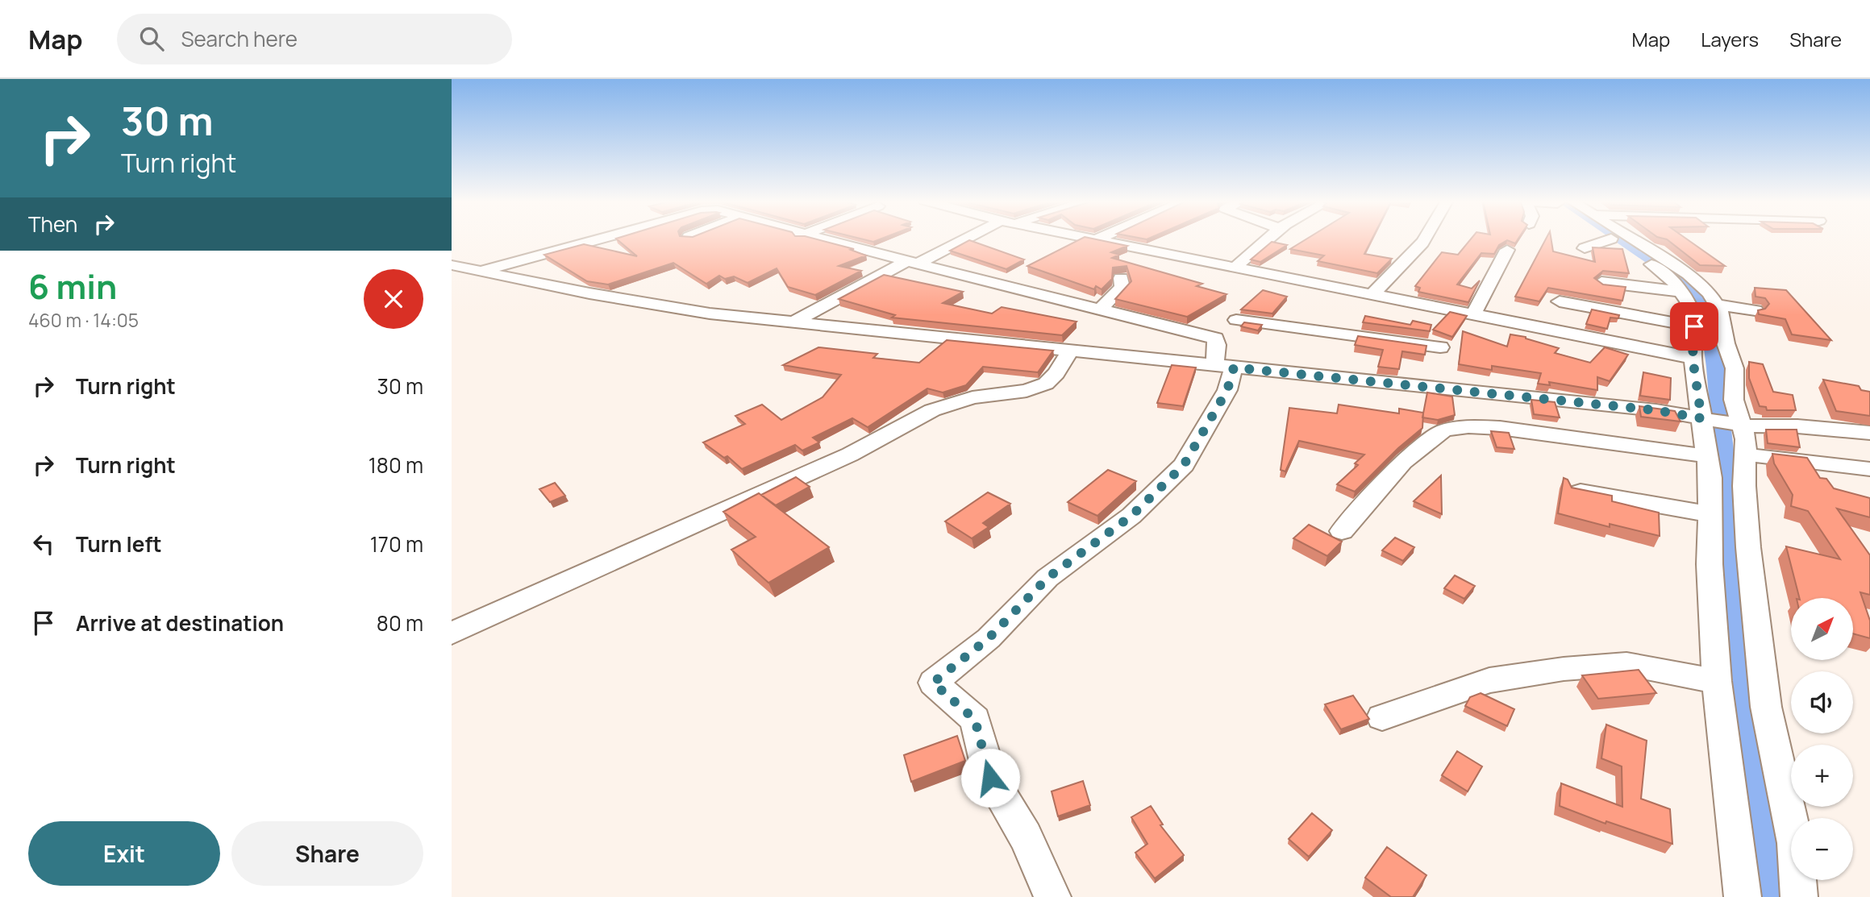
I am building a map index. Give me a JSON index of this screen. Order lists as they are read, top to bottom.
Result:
{
  "north": "top right",
  "page": {
    "header": "Map",
    "search": "Search here",
    "nav": ["Map", "Layers", "Share"],
    "turn": ["30 m", "Turn right"],
    "then": "Then",
    "heading": ["6 min", "460 m · 14:05"],
    "list": [
      {
        "name": "Turn right",
        "value": "30 m"
      },
      {
        "name": "Turn right",
        "value": "180 m"
      },
      {
        "name": "Turn left",
        "value": "170 m"
      },
      {
        "name": "Arrive at destination",
        "value": "80 m"
      }
    ],
    "map_buttons": ["+", "−"],
    "buttons": ["Exit", "Share"]
  }
}
